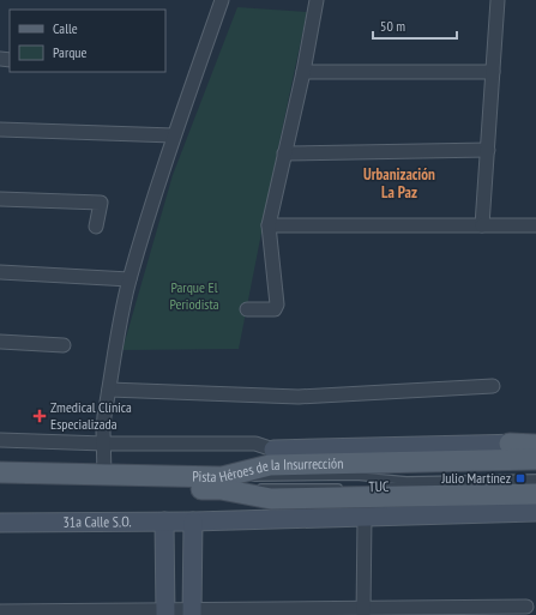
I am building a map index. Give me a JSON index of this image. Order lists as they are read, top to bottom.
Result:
{
  "streets": {
    "main road": ["Pista Héroes de la Insurrección"],
    "street": ["31a Calle S.O."],
    "lane": ["TUC"]
  },
  "crossings": [
    ["Pista Héroes de la Insurrección", "TUC"]
  ],
  "districts": ["Urbanización La Paz"],
  "parks": ["Parque El Periodista"],
  "places": {
    "health": ["Zmedical Clínica Especializada"],
    "transit": ["Julio Martínez"]
  },
  "legend": ["Calle", "Parque"],
  "scale_bar": "50 m"
}
